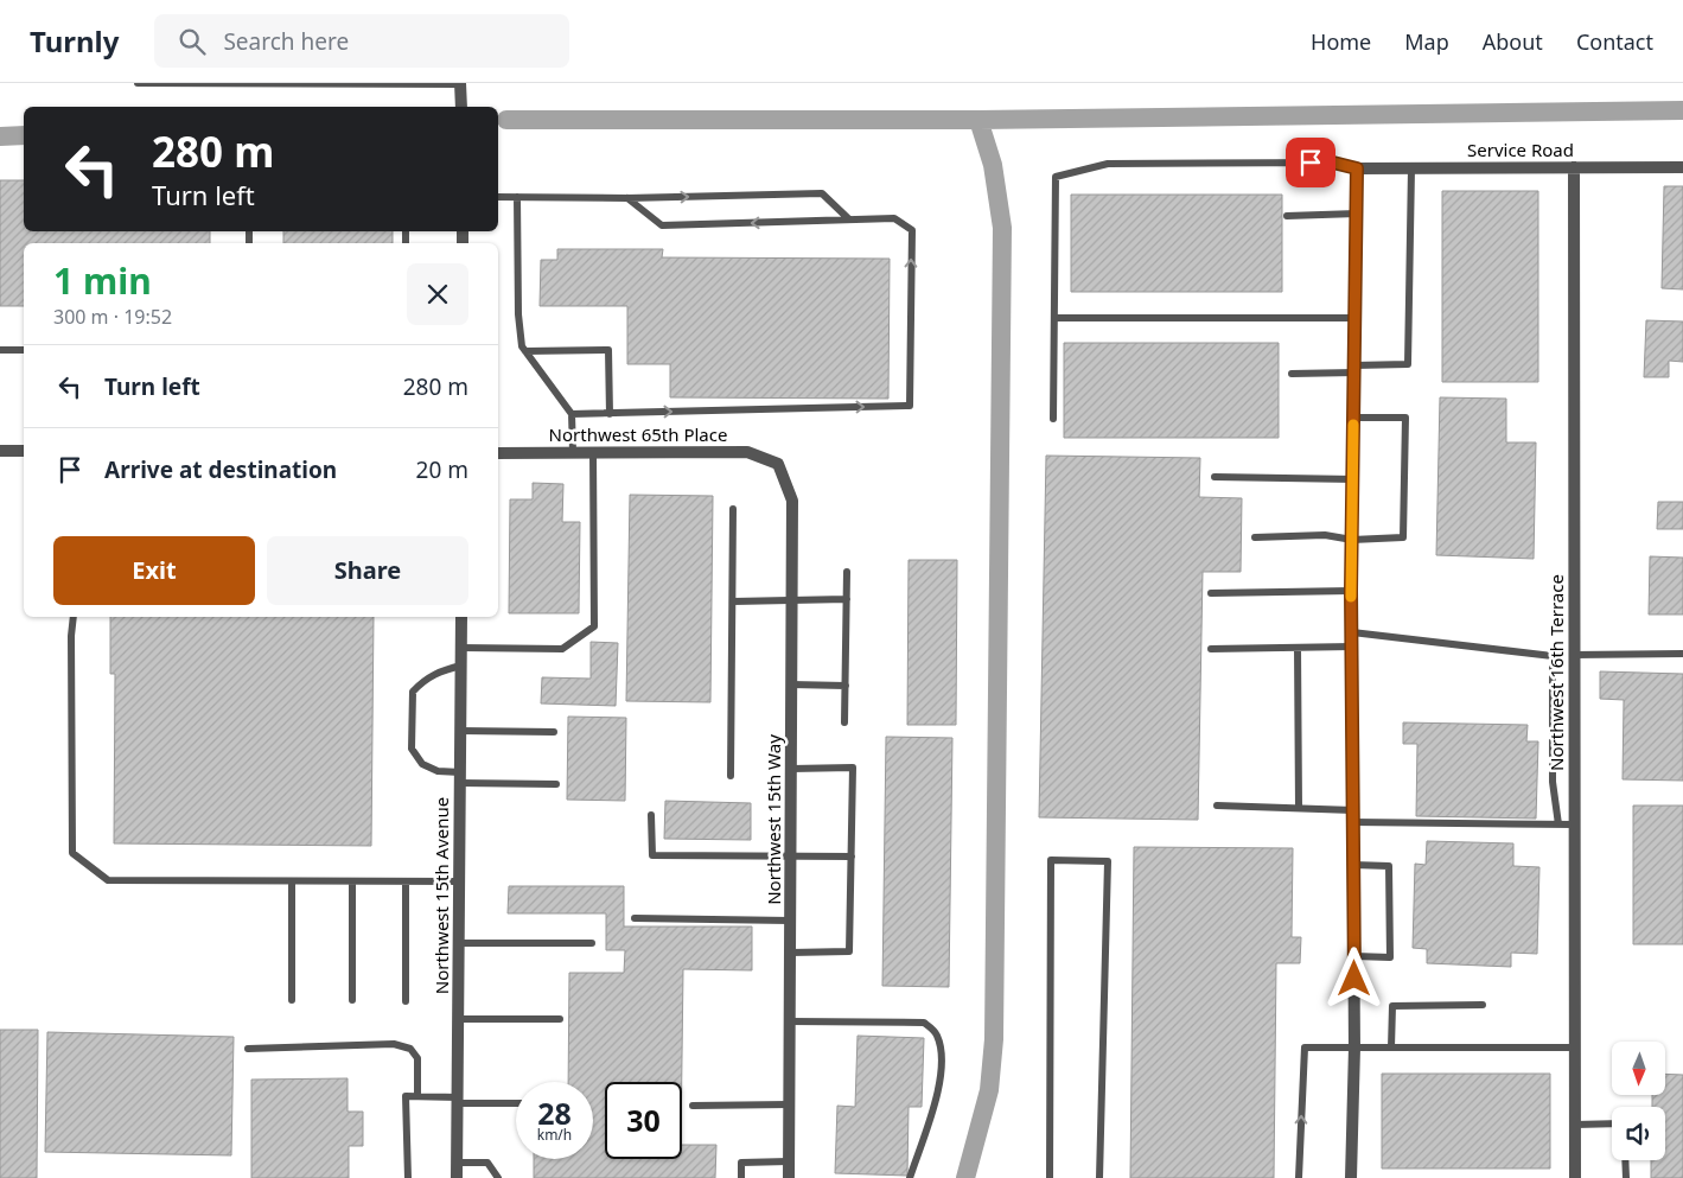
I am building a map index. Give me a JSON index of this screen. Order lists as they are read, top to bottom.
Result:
{
  "streets": {
    "street": [
      "Service Road",
      "Northwest 65th Place",
      "Northwest 16th Terrace",
      "Northwest 15th Way",
      "Northwest 15th Avenue"
    ]
  },
  "crossings": [
    ["Service Road", "Northwest 16th Terrace"],
    ["Northwest 65th Place", "Northwest 15th Way"]
  ],
  "north": "bottom",
  "page": {
    "header": "Turnly",
    "search": "Search here",
    "nav": [
      "Home",
      "Map",
      "About",
      "Contact"
    ],
    "turn": ["280 m", "Turn left"],
    "heading": ["1 min", "300 m · 19:52"],
    "list": [
      {
        "name": "Turn left",
        "value": "280 m"
      },
      {
        "name": "Arrive at destination",
        "value": "20 m"
      }
    ],
    "buttons": ["Exit", "Share"],
    "speed": "28 km/h",
    "limit": "30"
  }
}
